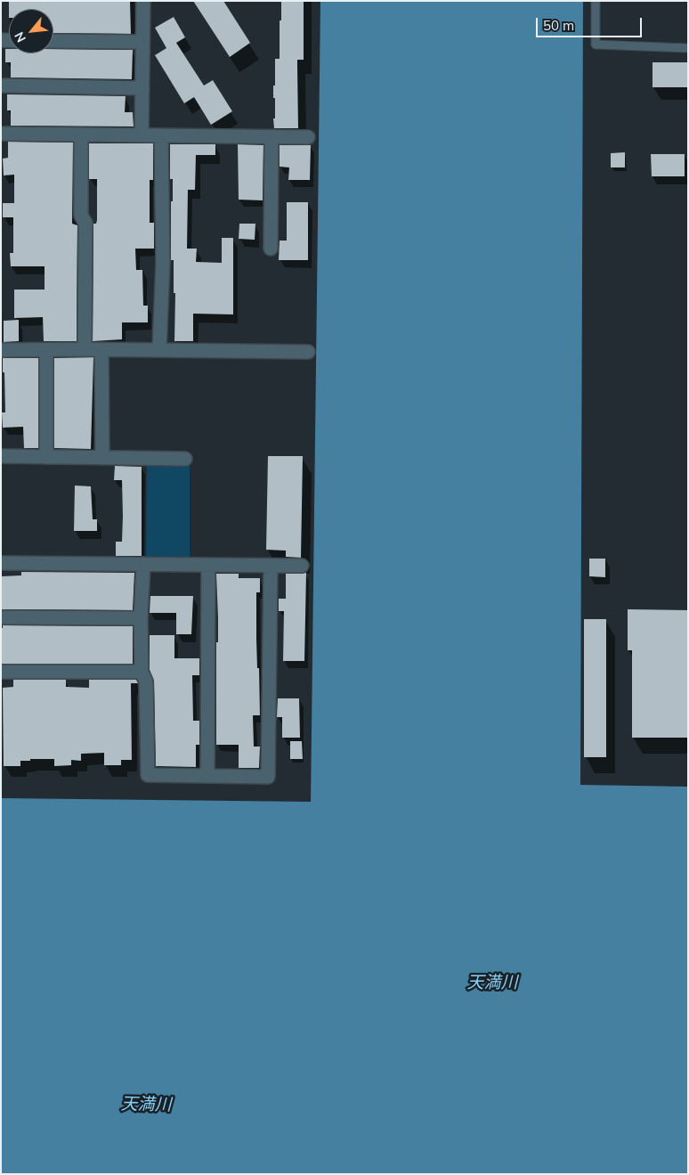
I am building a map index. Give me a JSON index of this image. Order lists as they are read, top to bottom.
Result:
{
  "water": ["天満川"],
  "scale_bar": "50 m",
  "north": "bottom left"
}
